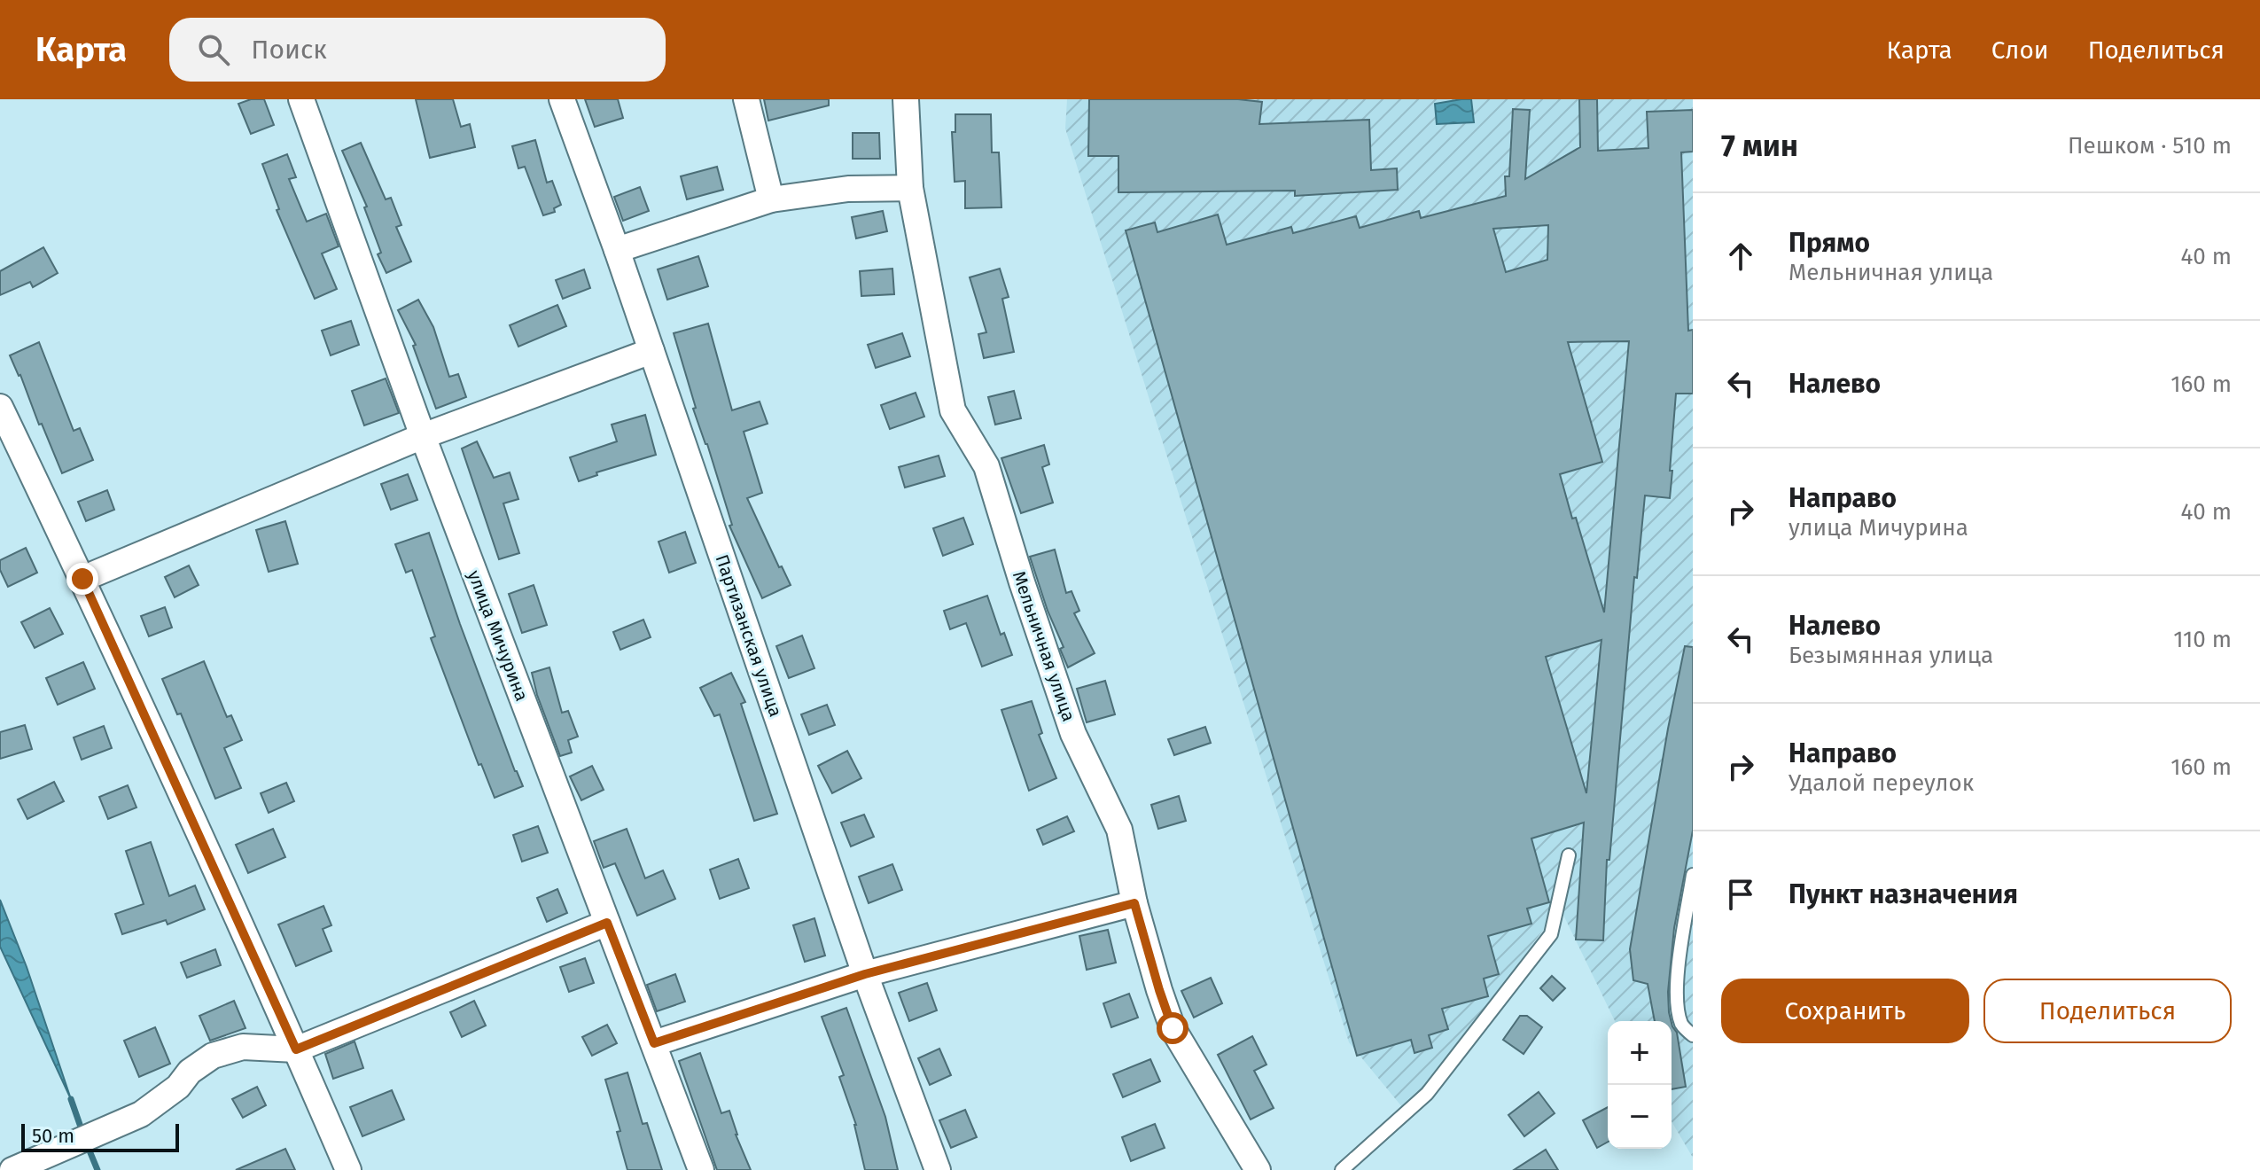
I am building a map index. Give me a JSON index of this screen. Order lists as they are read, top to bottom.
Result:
{
  "streets": {
    "street": ["улица Мичурина", "Партизанская улица", "Мельничная улица"]
  },
  "scale_bar": "50 m",
  "page": {
    "header": "Карта",
    "search": "Поиск",
    "nav": ["Карта", "Слои", "Поделиться"],
    "heading": ["7 мин", "Пешком · 510 m"],
    "list": [
      ["Прямо", "Мельничная улица", "40 m"],
      ["Налево", "160 m"],
      ["Направо", "улица Мичурина", "40 m"],
      ["Налево", "Безымянная улица", "110 m"],
      ["Направо", "Удалой переулок", "160 m"],
      "Пункт назначения"
    ],
    "buttons": ["Сохранить", "Поделиться"],
    "map_buttons": ["+", "−"],
    "scale": "50 m"
  }
}
